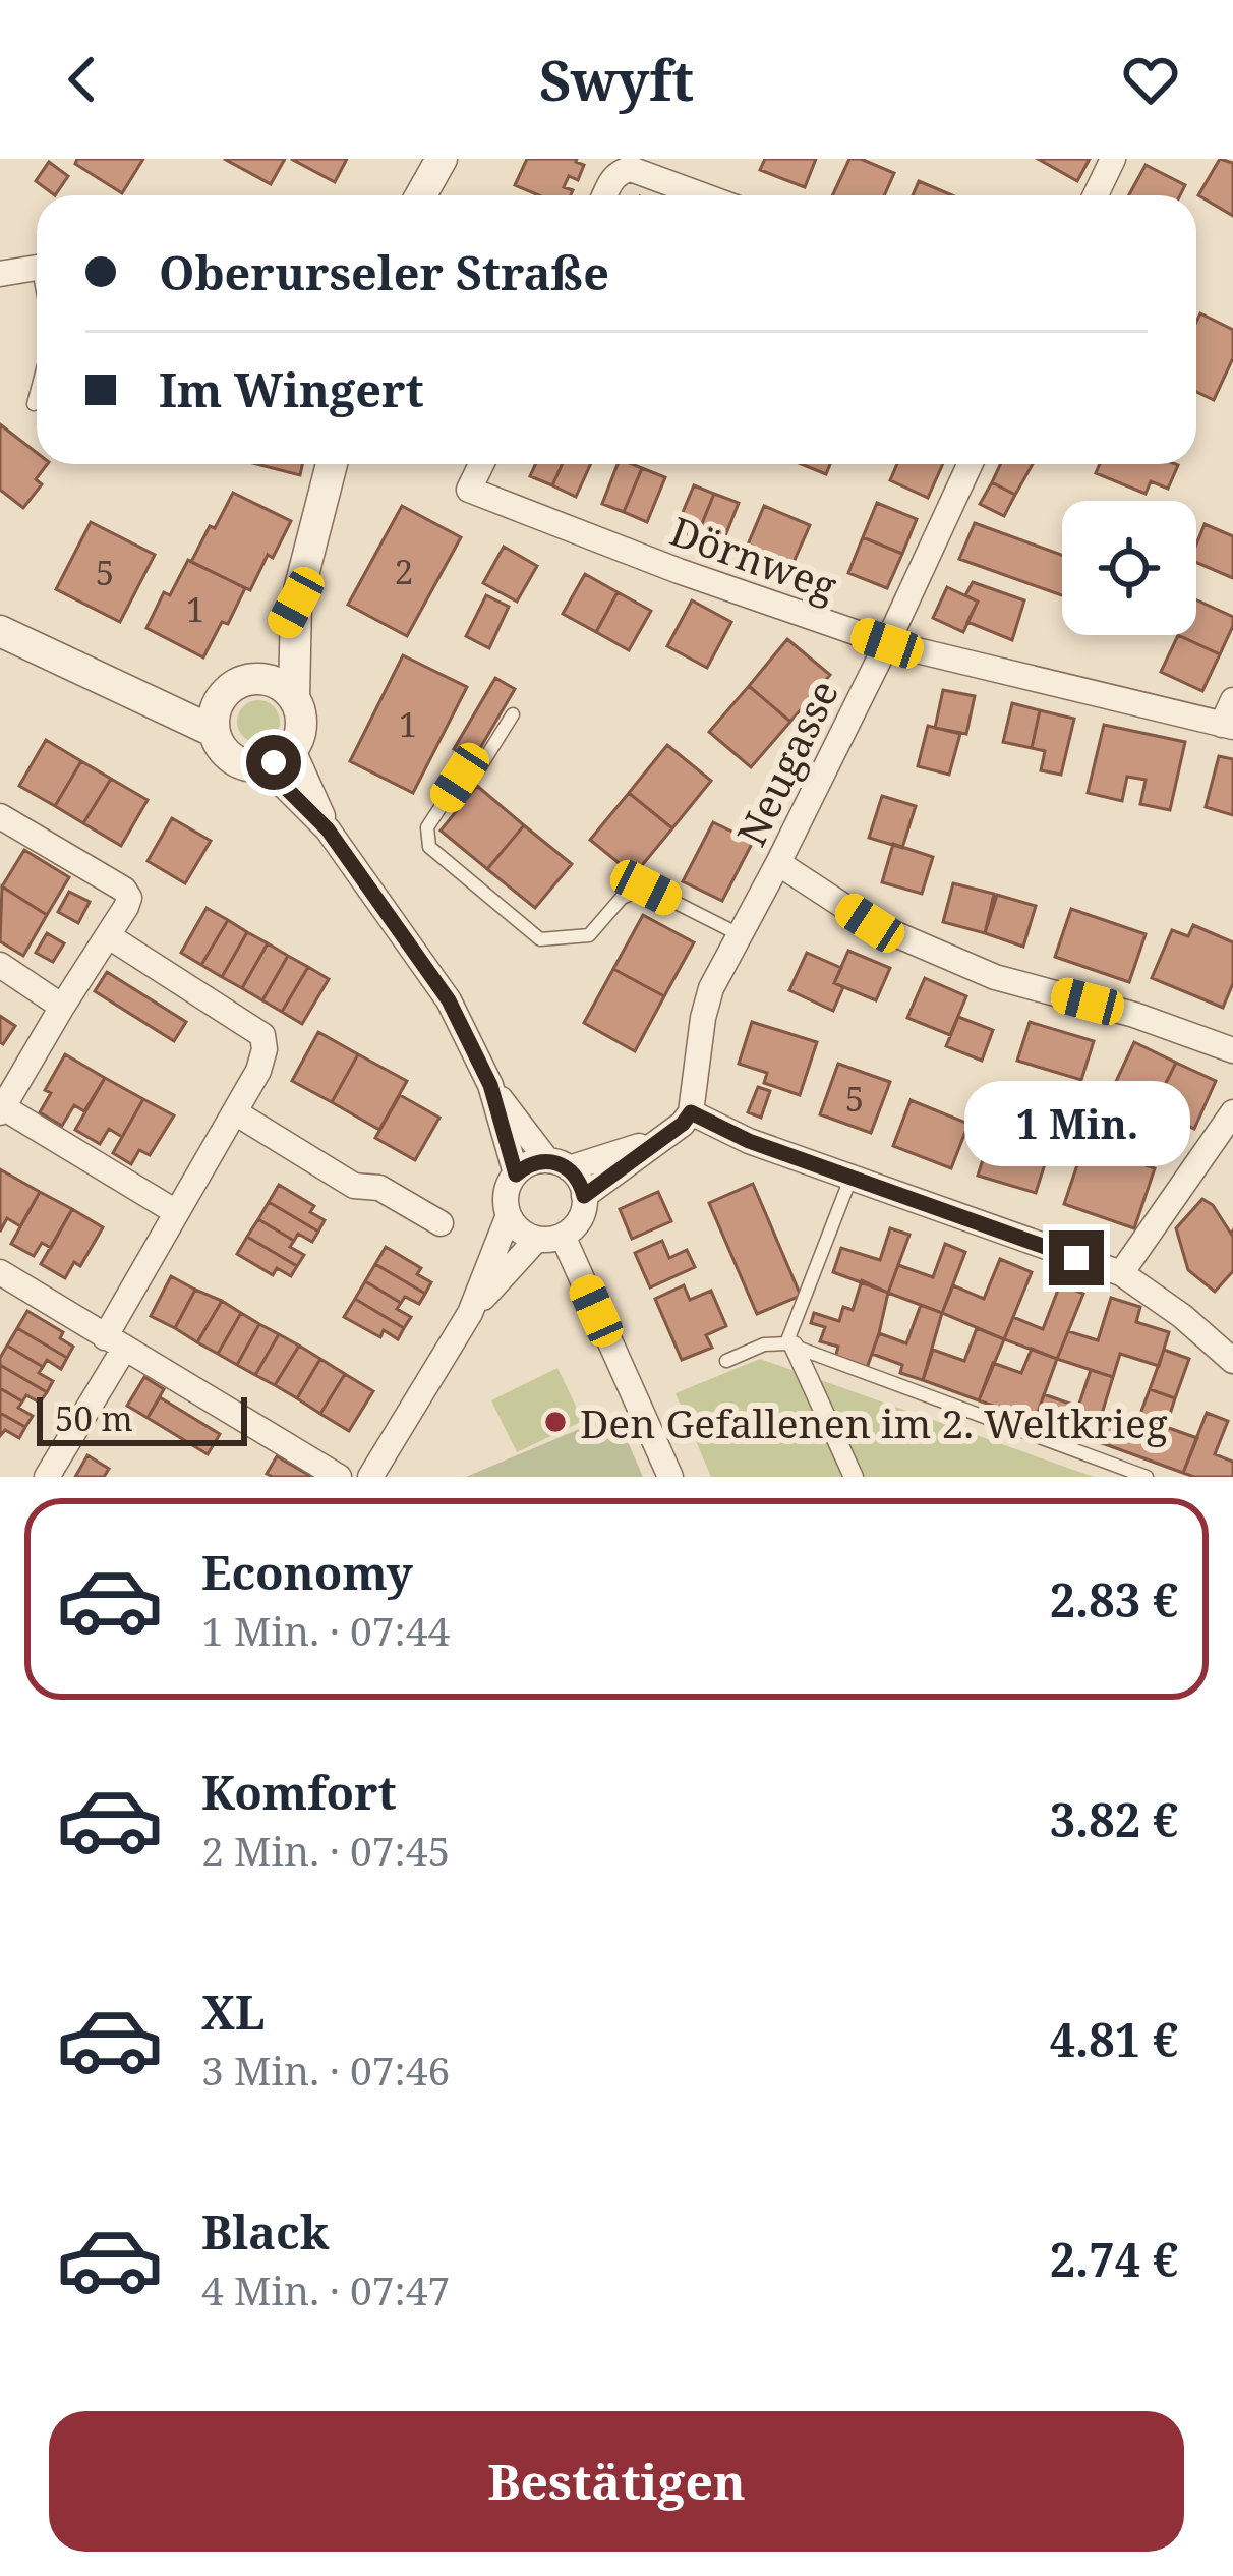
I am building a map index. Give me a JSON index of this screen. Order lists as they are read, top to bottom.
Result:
{
  "streets": {
    "street": ["Dörnweg", "Neugasse"]
  },
  "crossings": [
    ["Dörnweg", "Neugasse"]
  ],
  "places": ["Den Gefallenen im 2. Weltkrieg"],
  "house_numbers": [
    "2",
    "5",
    "1",
    "1",
    "5"
  ],
  "scale_bar": "50 m",
  "page": {
    "header": "Swyft",
    "banner": ["Oberurseler Straße", "Im Wingert"],
    "bubble": "1 Min.",
    "scale": "50 m",
    "list": [
      {
        "name": "Economy",
        "note": "1 Min. · 07:44",
        "value": "2.83 €"
      },
      {
        "name": "Komfort",
        "note": "2 Min. · 07:45",
        "value": "3.82 €"
      },
      {
        "name": "XL",
        "note": "3 Min. · 07:46",
        "value": "4.81 €"
      },
      {
        "name": "Black",
        "note": "4 Min. · 07:47",
        "value": "2.74 €"
      }
    ],
    "buttons": "Bestätigen"
  }
}
